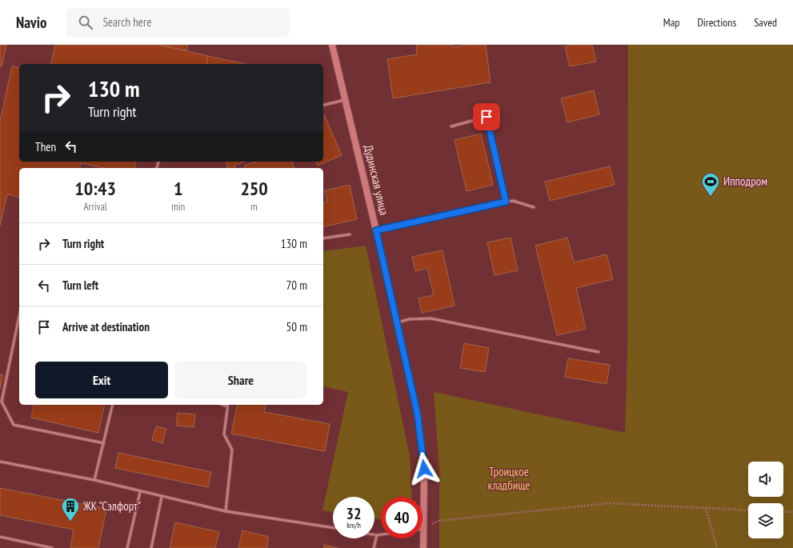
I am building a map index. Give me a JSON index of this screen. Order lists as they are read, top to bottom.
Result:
{
  "streets": {
    "street": ["Дудинская улица"]
  },
  "parks": ["Троицкое кладбище"],
  "places": {
    "sports": ["Ипподром"],
    "building": ["ЖК \"Сэлфорт\""]
  },
  "page": {
    "header": "Navio",
    "search": "Search here",
    "nav": ["Map", "Directions", "Saved"],
    "turn": ["130 m", "Turn right"],
    "then": "Then",
    "eta": [
      "10:43",
      "Arrival",
      "1",
      "min",
      "250",
      "m"
    ],
    "list": [
      {
        "name": "Turn right",
        "value": "130 m"
      },
      {
        "name": "Turn left",
        "value": "70 m"
      },
      {
        "name": "Arrive at destination",
        "value": "50 m"
      }
    ],
    "buttons": ["Exit", "Share"],
    "speed": "32 km/h",
    "limit": "40"
  }
}
